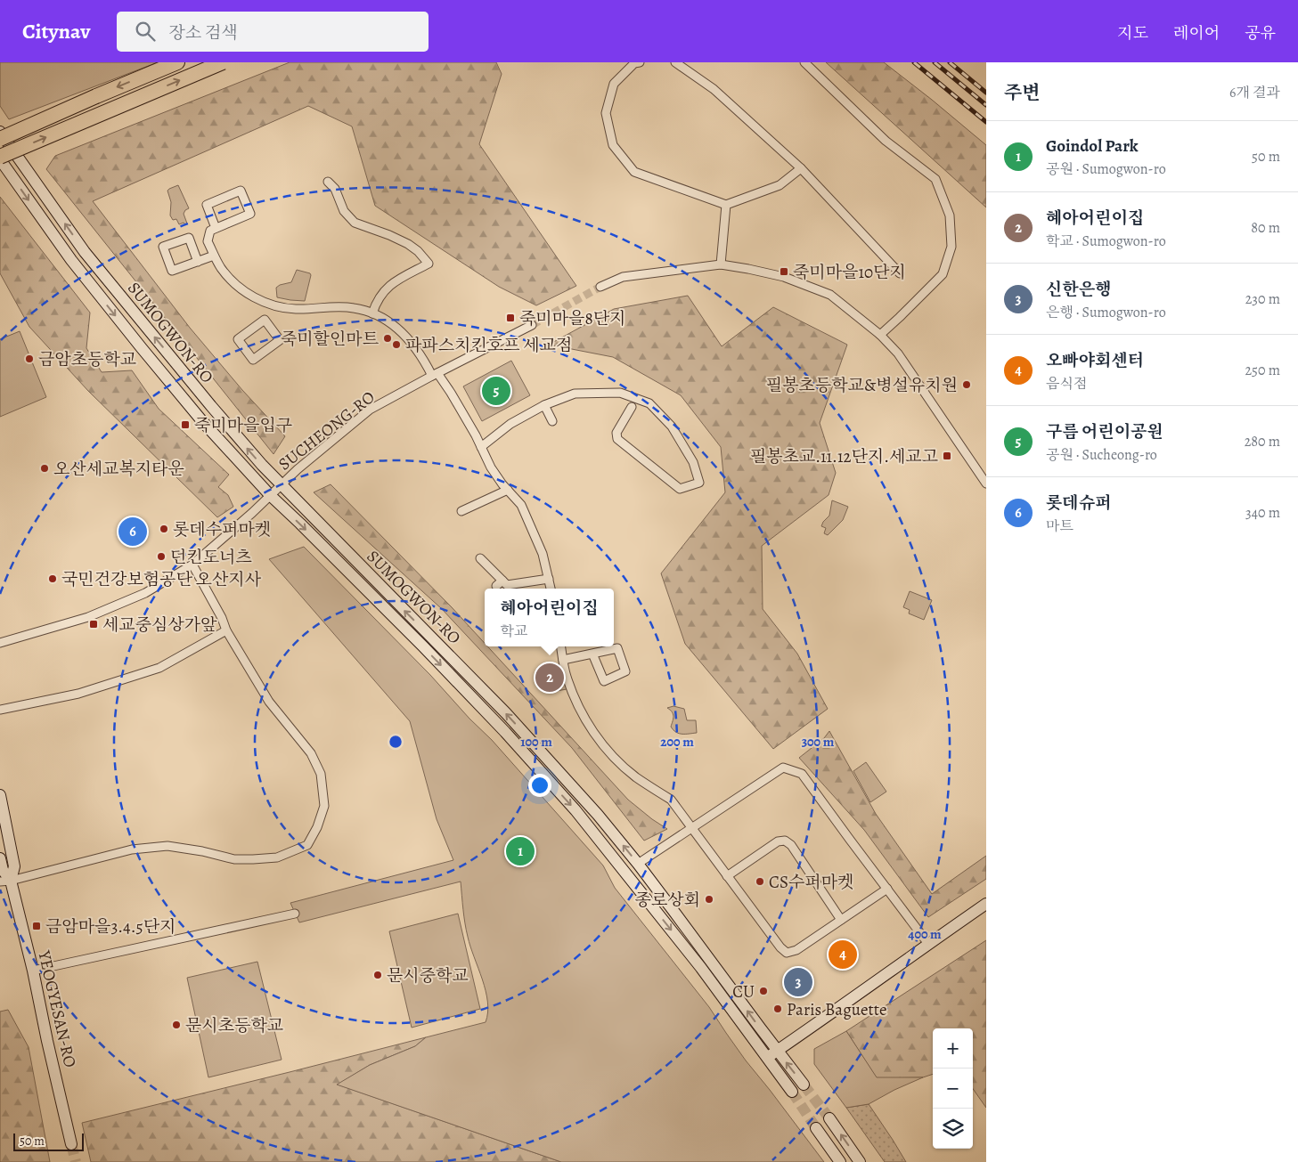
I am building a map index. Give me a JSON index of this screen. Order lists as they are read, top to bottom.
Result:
{
  "streets": {
    "street": ["SUMOGWON-RO", "SUCHEONG-RO", "YEOGYESAN-RO"]
  },
  "crossings": [
    ["SUMOGWON-RO", "SUCHEONG-RO"]
  ],
  "places": {
    "transit": [
      "죽미마을10단지",
      "죽미마을8단지",
      "죽미마을입구",
      "필봉초교.11.12단지.세교고",
      "세교중심상가앞",
      "금암마을3.4.5단지"
    ],
    "other": [
      "죽미할인마트",
      "파파스치킨호프 세교점",
      "금암초등학교",
      "필봉초등학교&병설유치원",
      "오산세교복지타운",
      "롯데수퍼마켓",
      "던킨도너츠",
      "국민건강보험공단 오산지사",
      "CS수퍼마켓",
      "종로상회",
      "문시중학교",
      "CU",
      "Paris Baguette",
      "문시초등학교"
    ]
  },
  "scale_bar": "50 m",
  "page": {
    "header": "Citynav",
    "search": "장소 검색",
    "nav": ["지도", "레이어", "공유"],
    "heading": ["주변", "6개 결과"],
    "list": [
      {
        "mark": "1",
        "name": "Goindol Park",
        "note": "공원 · Sumogwon-ro",
        "value": "50 m"
      },
      {
        "mark": "2",
        "name": "혜아어린이집",
        "note": "학교 · Sumogwon-ro",
        "value": "80 m"
      },
      {
        "mark": "3",
        "name": "신한은행",
        "note": "은행 · Sumogwon-ro",
        "value": "230 m"
      },
      {
        "mark": "4",
        "name": "오빠야회센터",
        "note": "음식점",
        "value": "250 m"
      },
      {
        "mark": "5",
        "name": "구름 어린이공원",
        "note": "공원 · Sucheong-ro",
        "value": "280 m"
      },
      {
        "mark": "6",
        "name": "롯데슈퍼",
        "note": "마트",
        "value": "340 m"
      }
    ],
    "pins": [
      "5",
      "6",
      "2",
      "1",
      "4",
      "3"
    ],
    "popup": ["혜아어린이집", "학교"],
    "map_buttons": ["+", "−"],
    "scale": "50 m"
  },
  "rings": [
    "100 m",
    "200 m",
    "300 m",
    "400 m"
  ]
}
